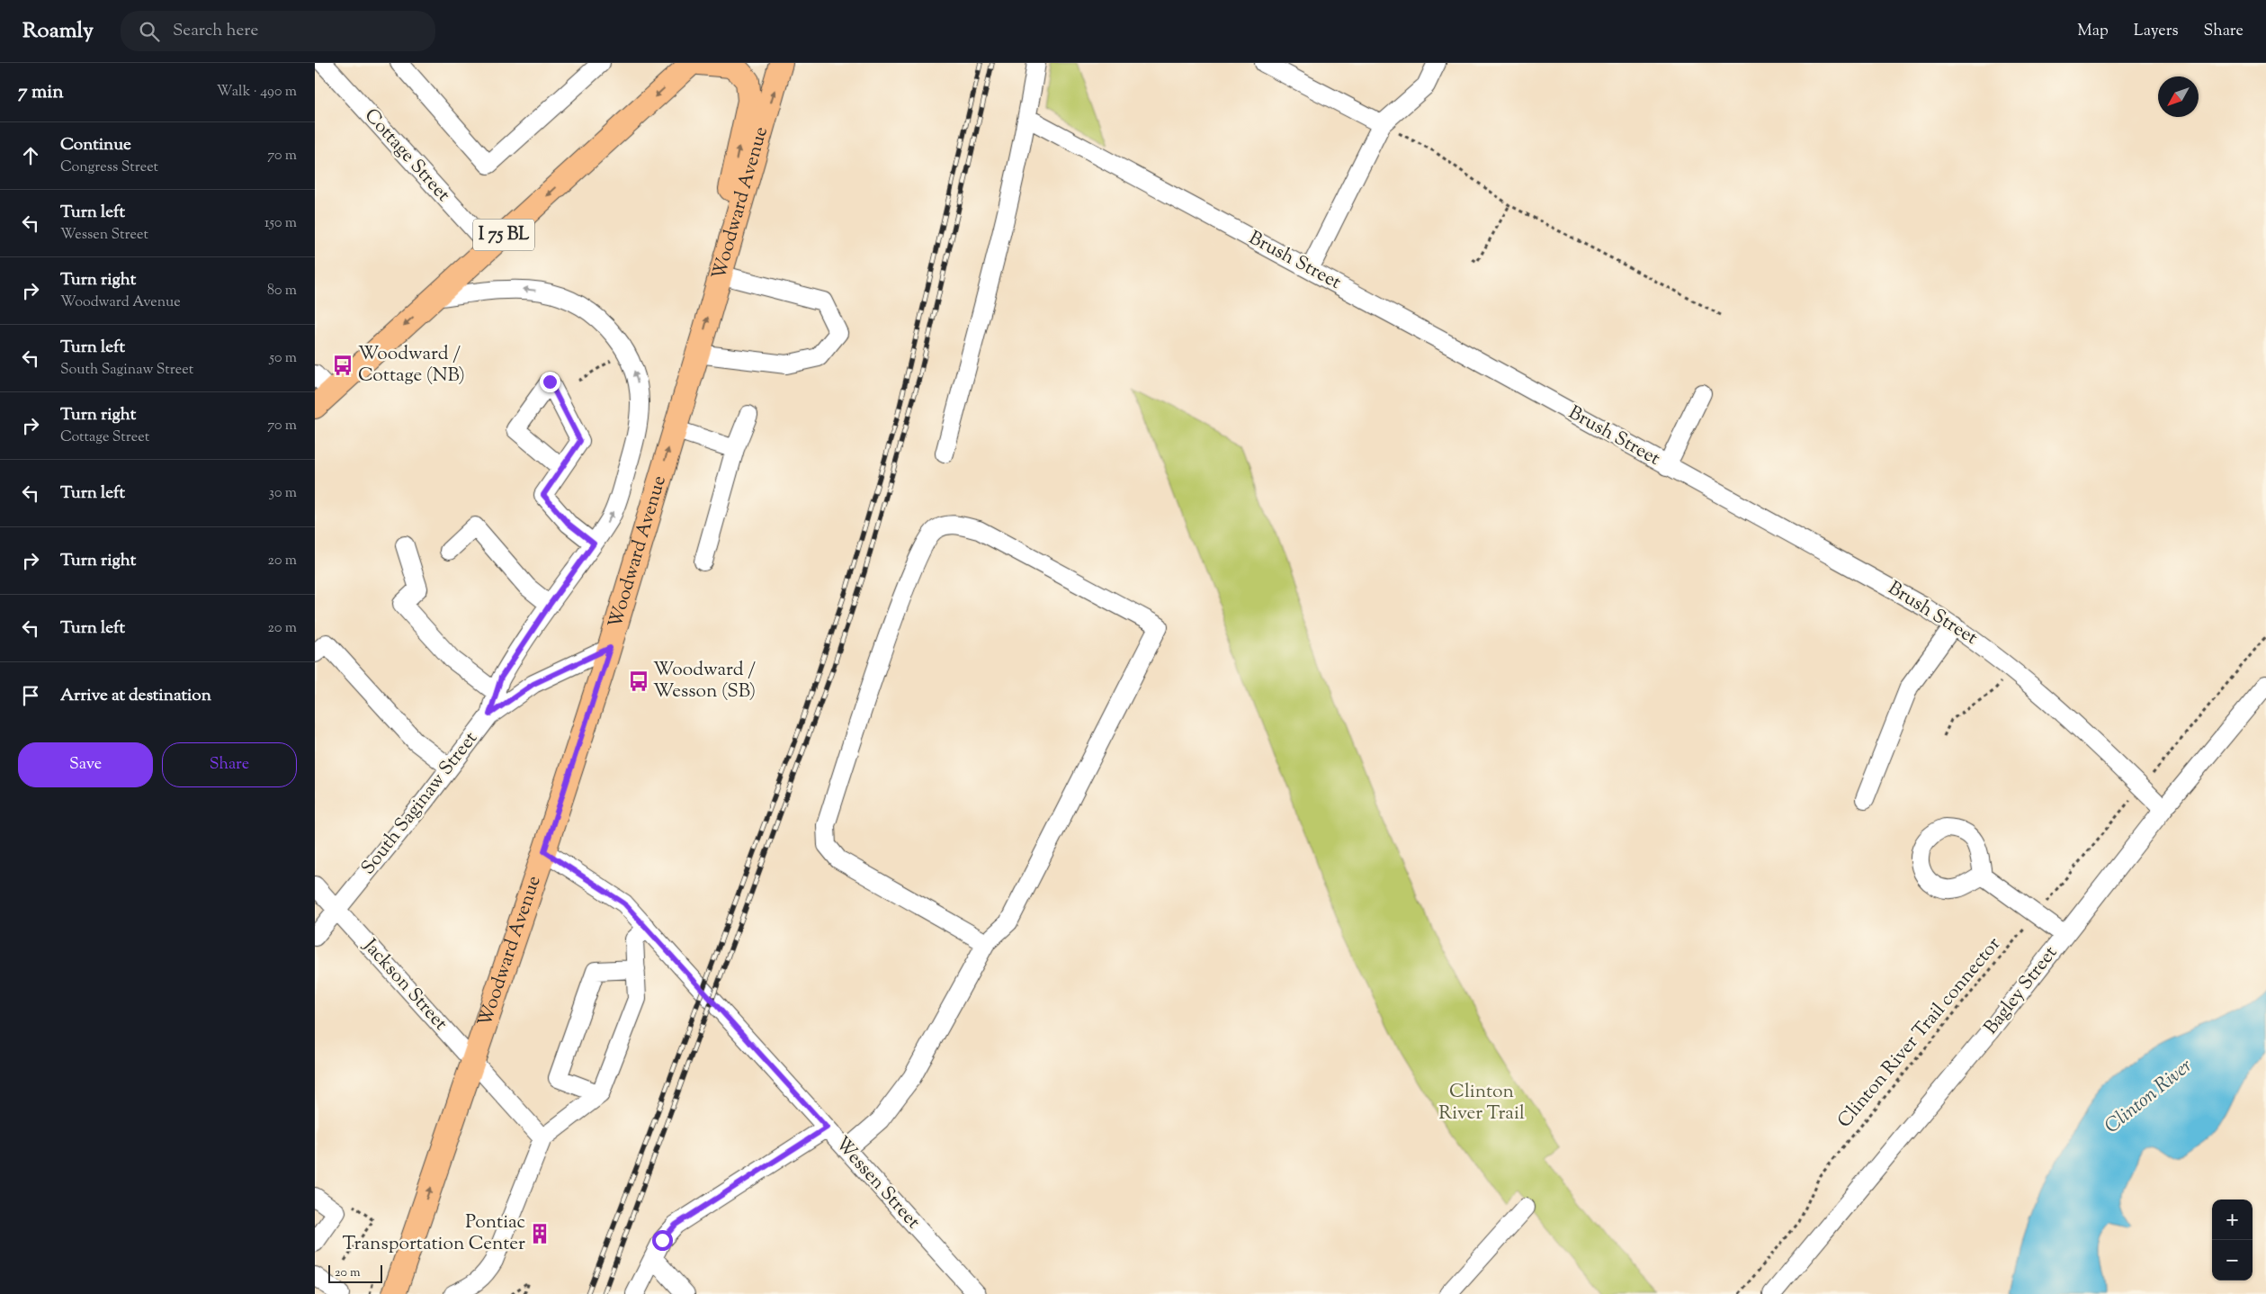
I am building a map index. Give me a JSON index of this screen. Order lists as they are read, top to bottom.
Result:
{
  "streets": {
    "main road": ["Woodward Avenue", "I 75 BL"],
    "street": [
      "Cottage Street",
      "Brush Street",
      "South Saginaw Street",
      "Jackson Street",
      "Bagley Street",
      "Wessen Street"
    ],
    "path": ["Clinton River Trail connector"]
  },
  "crossings": [
    ["Cottage Street", "I 75 BL"],
    ["Woodward Avenue", "South Saginaw Street"],
    ["Woodward Avenue", "Jackson Street"],
    ["Woodward Avenue", "Wessen Street"],
    ["Brush Street", "Bagley Street"],
    ["South Saginaw Street", "Jackson Street"]
  ],
  "one_way": ["Woodward Avenue"],
  "water": ["Clinton River"],
  "parks": ["Clinton River Trail"],
  "places": {
    "bus stop": ["Woodward / Cottage (NB)", "Woodward / Wesson (SB)"],
    "building": ["Pontiac Transportation Center"]
  },
  "scale_bar": "20 m",
  "north": "bottom left",
  "page": {
    "header": "Roamly",
    "search": "Search here",
    "nav": ["Map", "Layers", "Share"],
    "heading": ["7 min", "Walk · 490 m"],
    "list": [
      ["Continue", "Congress Street", "70 m"],
      ["Turn left", "Wessen Street", "150 m"],
      ["Turn right", "Woodward Avenue", "80 m"],
      ["Turn left", "South Saginaw Street", "50 m"],
      ["Turn right", "Cottage Street", "70 m"],
      ["Turn left", "30 m"],
      ["Turn right", "20 m"],
      ["Turn left", "20 m"],
      "Arrive at destination"
    ],
    "buttons": ["Save", "Share"],
    "map_buttons": ["+", "−"],
    "scale": "20 m"
  }
}
